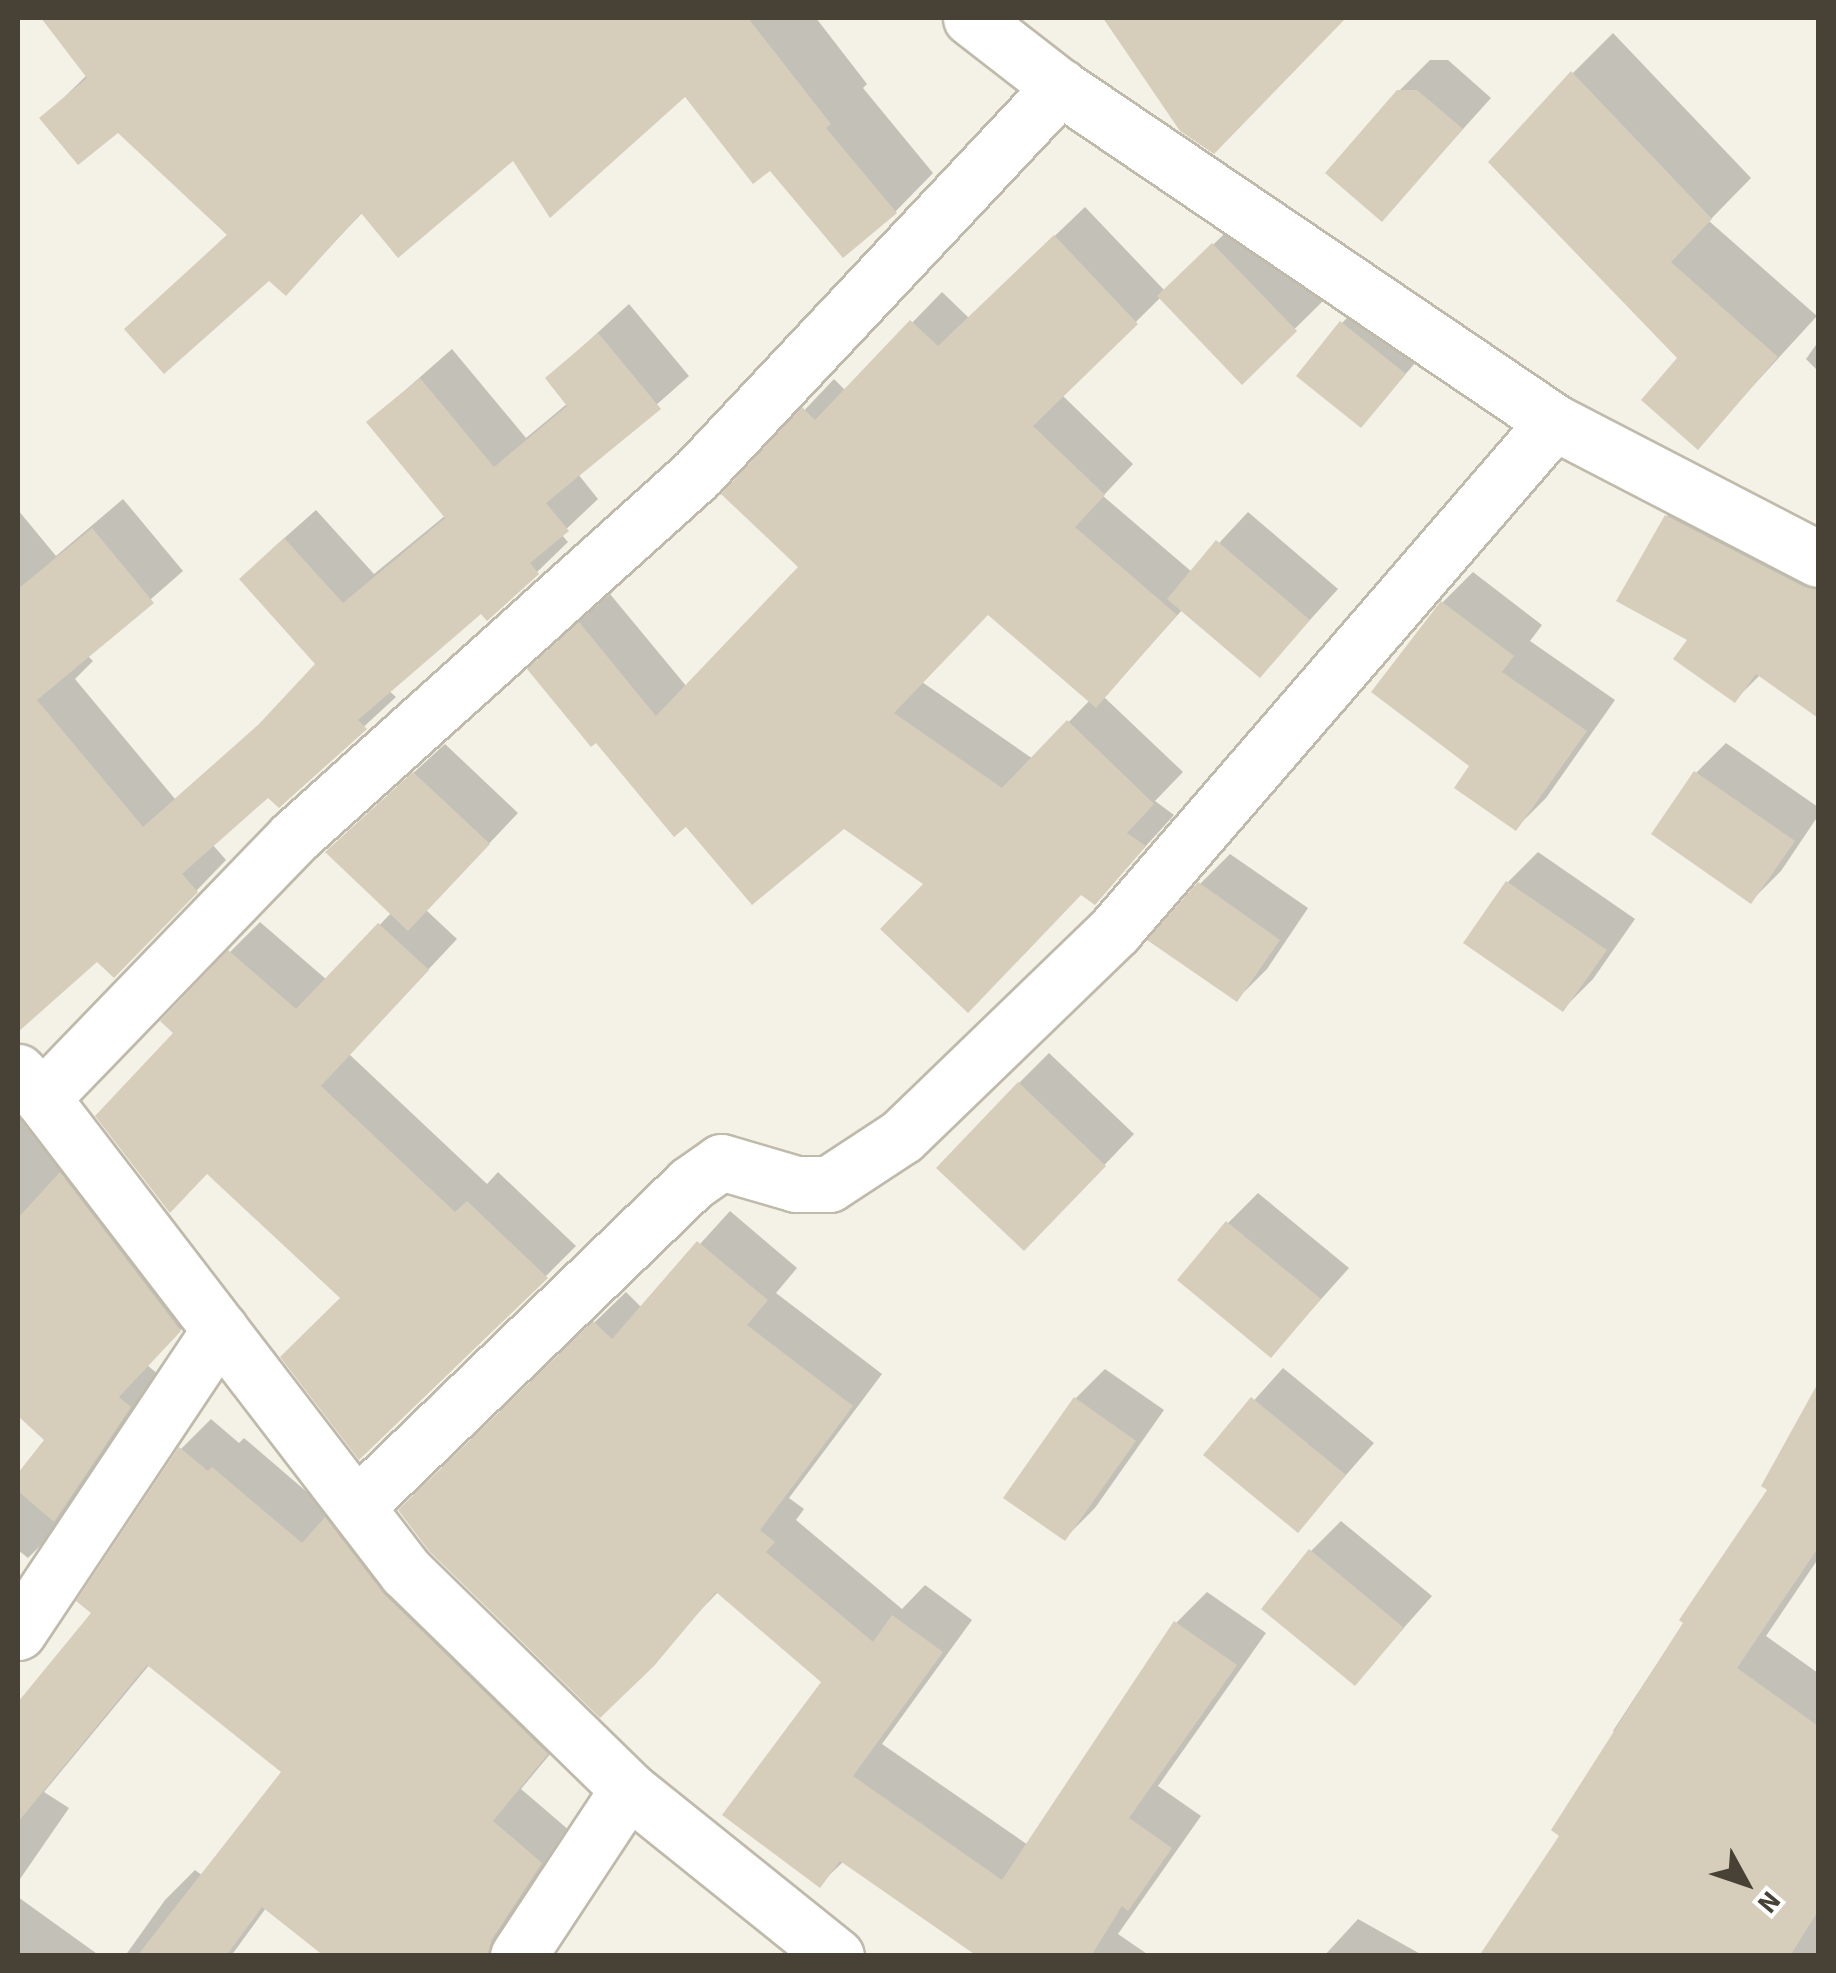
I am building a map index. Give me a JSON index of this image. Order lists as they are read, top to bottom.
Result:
{
  "north": "bottom right"
}
